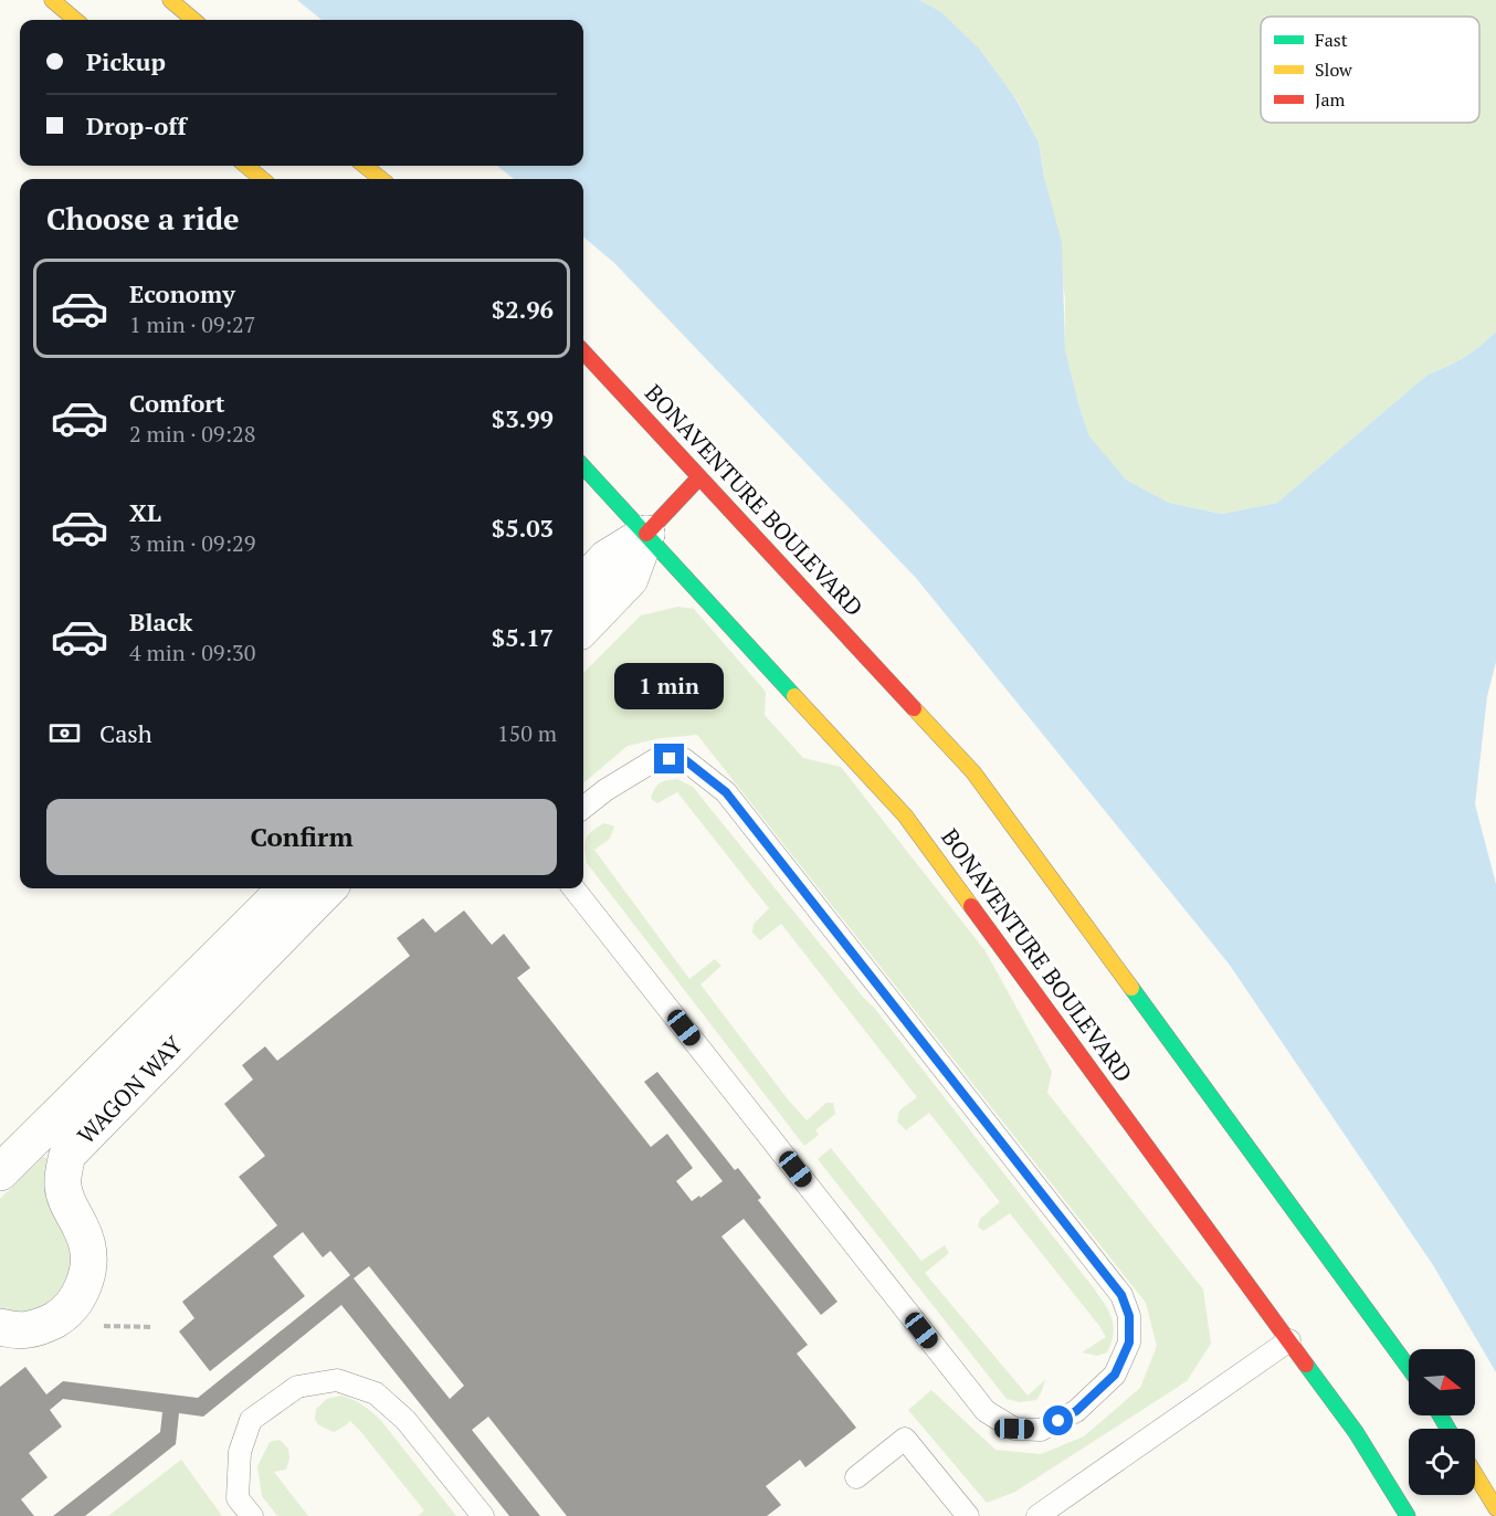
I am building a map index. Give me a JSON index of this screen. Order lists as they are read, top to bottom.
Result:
{
  "streets": {
    "main road": ["BONAVENTURE BOULEVARD"],
    "street": ["WAGON WAY"]
  },
  "legend": ["Fast", "Slow", "Jam"],
  "north": "right",
  "page": {
    "banner": ["Pickup", "Drop-off"],
    "heading": "Choose a ride",
    "list": [
      {
        "name": "Economy",
        "note": "1 min · 09:27",
        "value": "$2.96"
      },
      {
        "name": "Comfort",
        "note": "2 min · 09:28",
        "value": "$3.99"
      },
      {
        "name": "XL",
        "note": "3 min · 09:29",
        "value": "$5.03"
      },
      {
        "name": "Black",
        "note": "4 min · 09:30",
        "value": "$5.17"
      }
    ],
    "bubble": "1 min",
    "pay": ["Cash", "150 m"],
    "buttons": "Confirm"
  }
}
